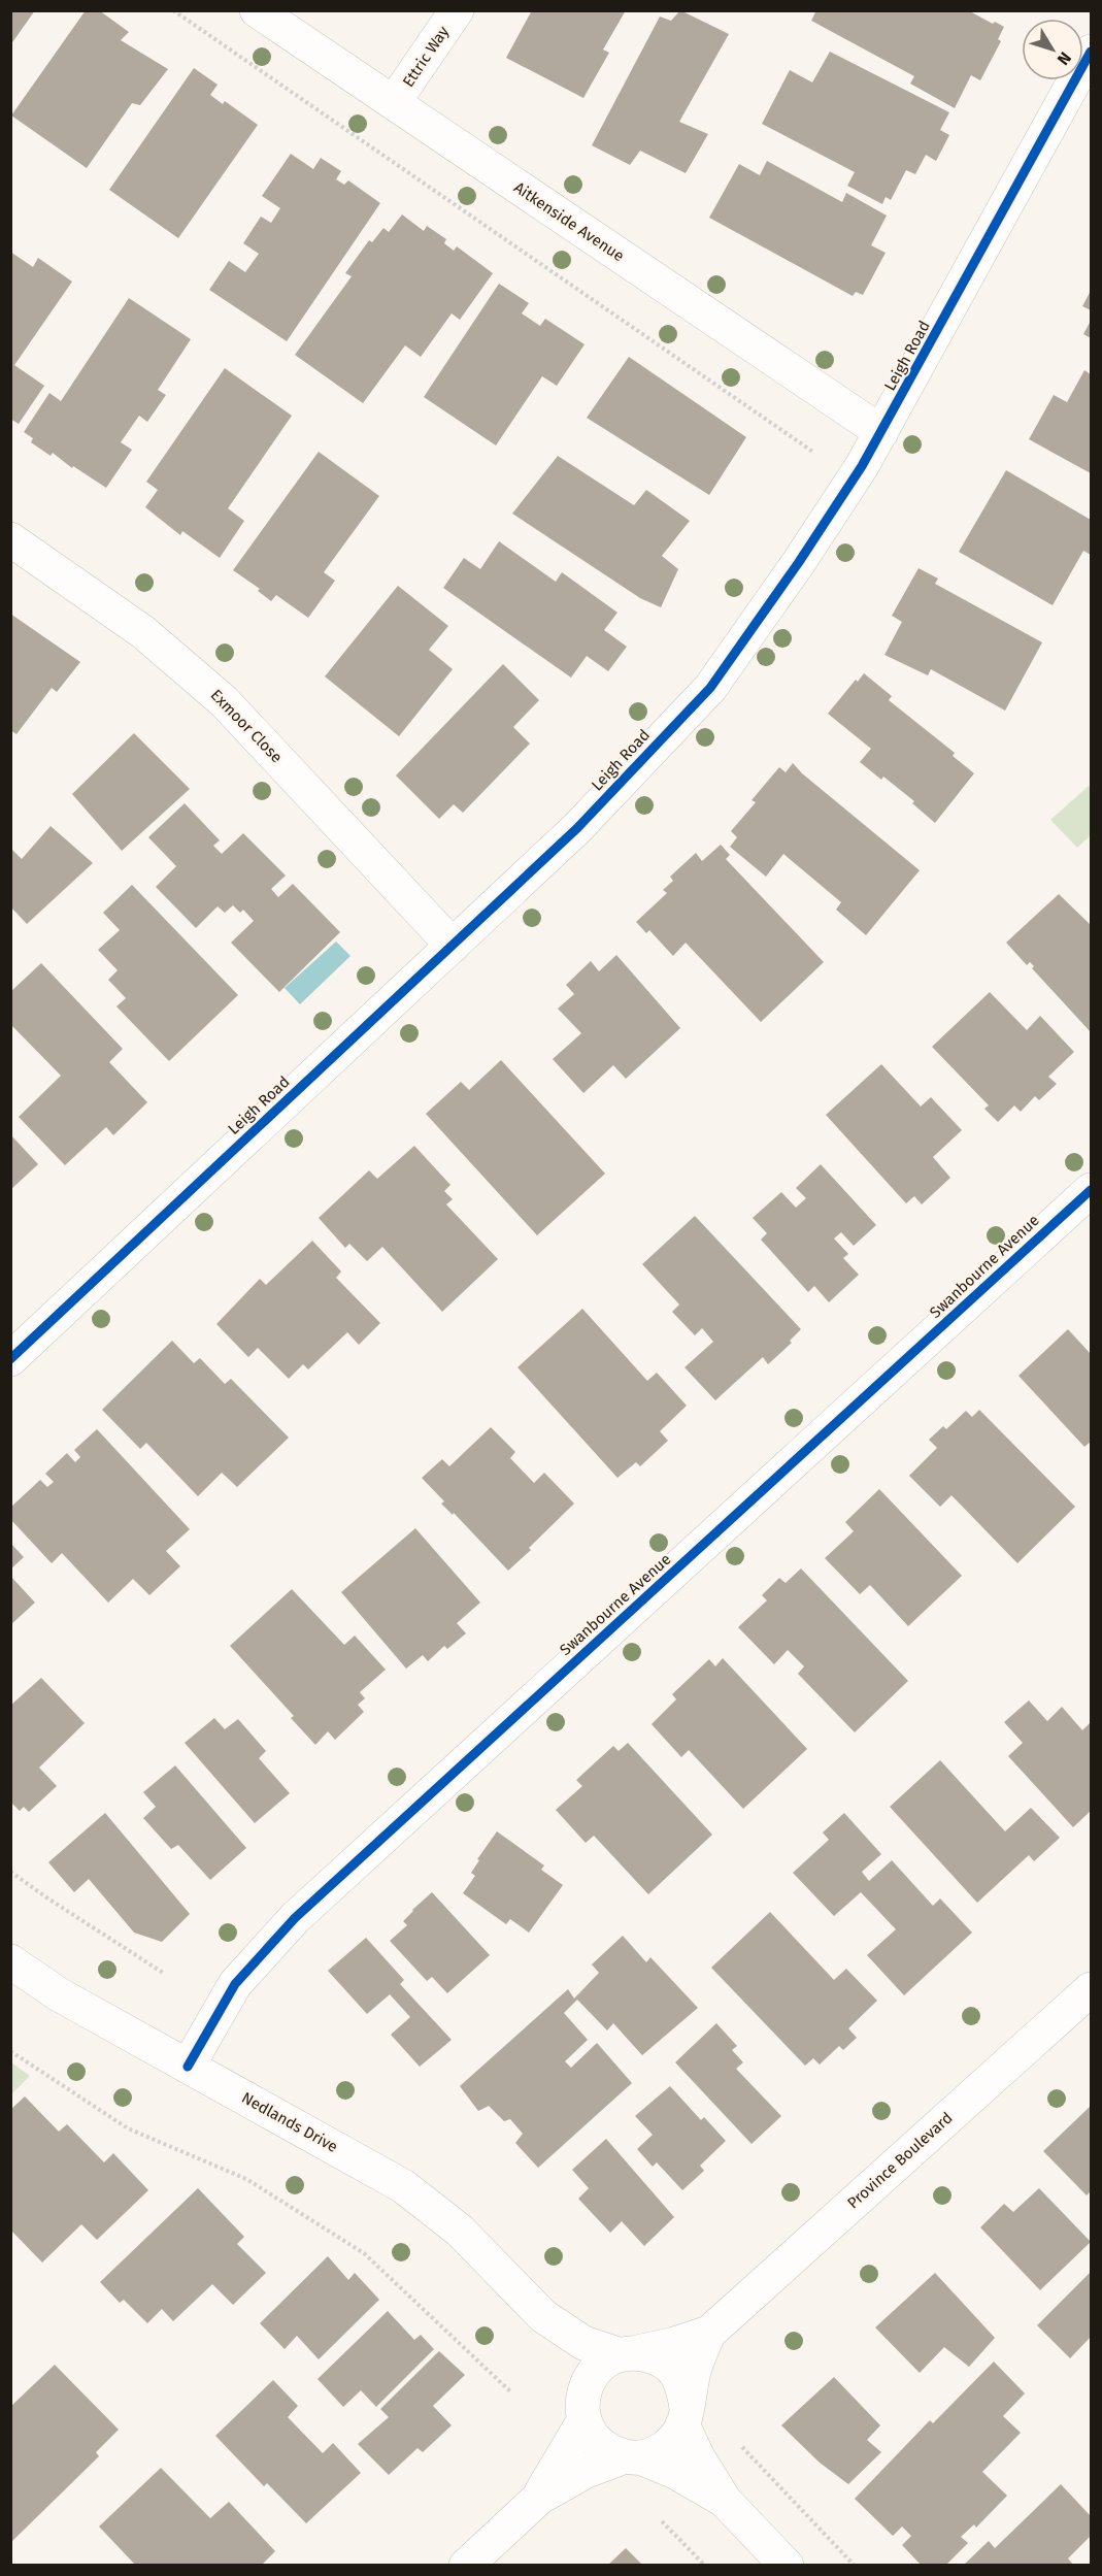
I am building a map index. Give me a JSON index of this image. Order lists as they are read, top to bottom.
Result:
{
  "streets": {
    "street": [
      "Ettric Way",
      "Aitkenside Avenue",
      "Leigh Road",
      "Exmoor Close",
      "Swanbourne Avenue",
      "Nedlands Drive",
      "Province Boulevard"
    ]
  },
  "crossings": [
    ["Ettric Way", "Aitkenside Avenue"],
    ["Aitkenside Avenue", "Leigh Road"],
    ["Leigh Road", "Exmoor Close"],
    ["Swanbourne Avenue", "Nedlands Drive"]
  ],
  "north": "bottom right"
}
